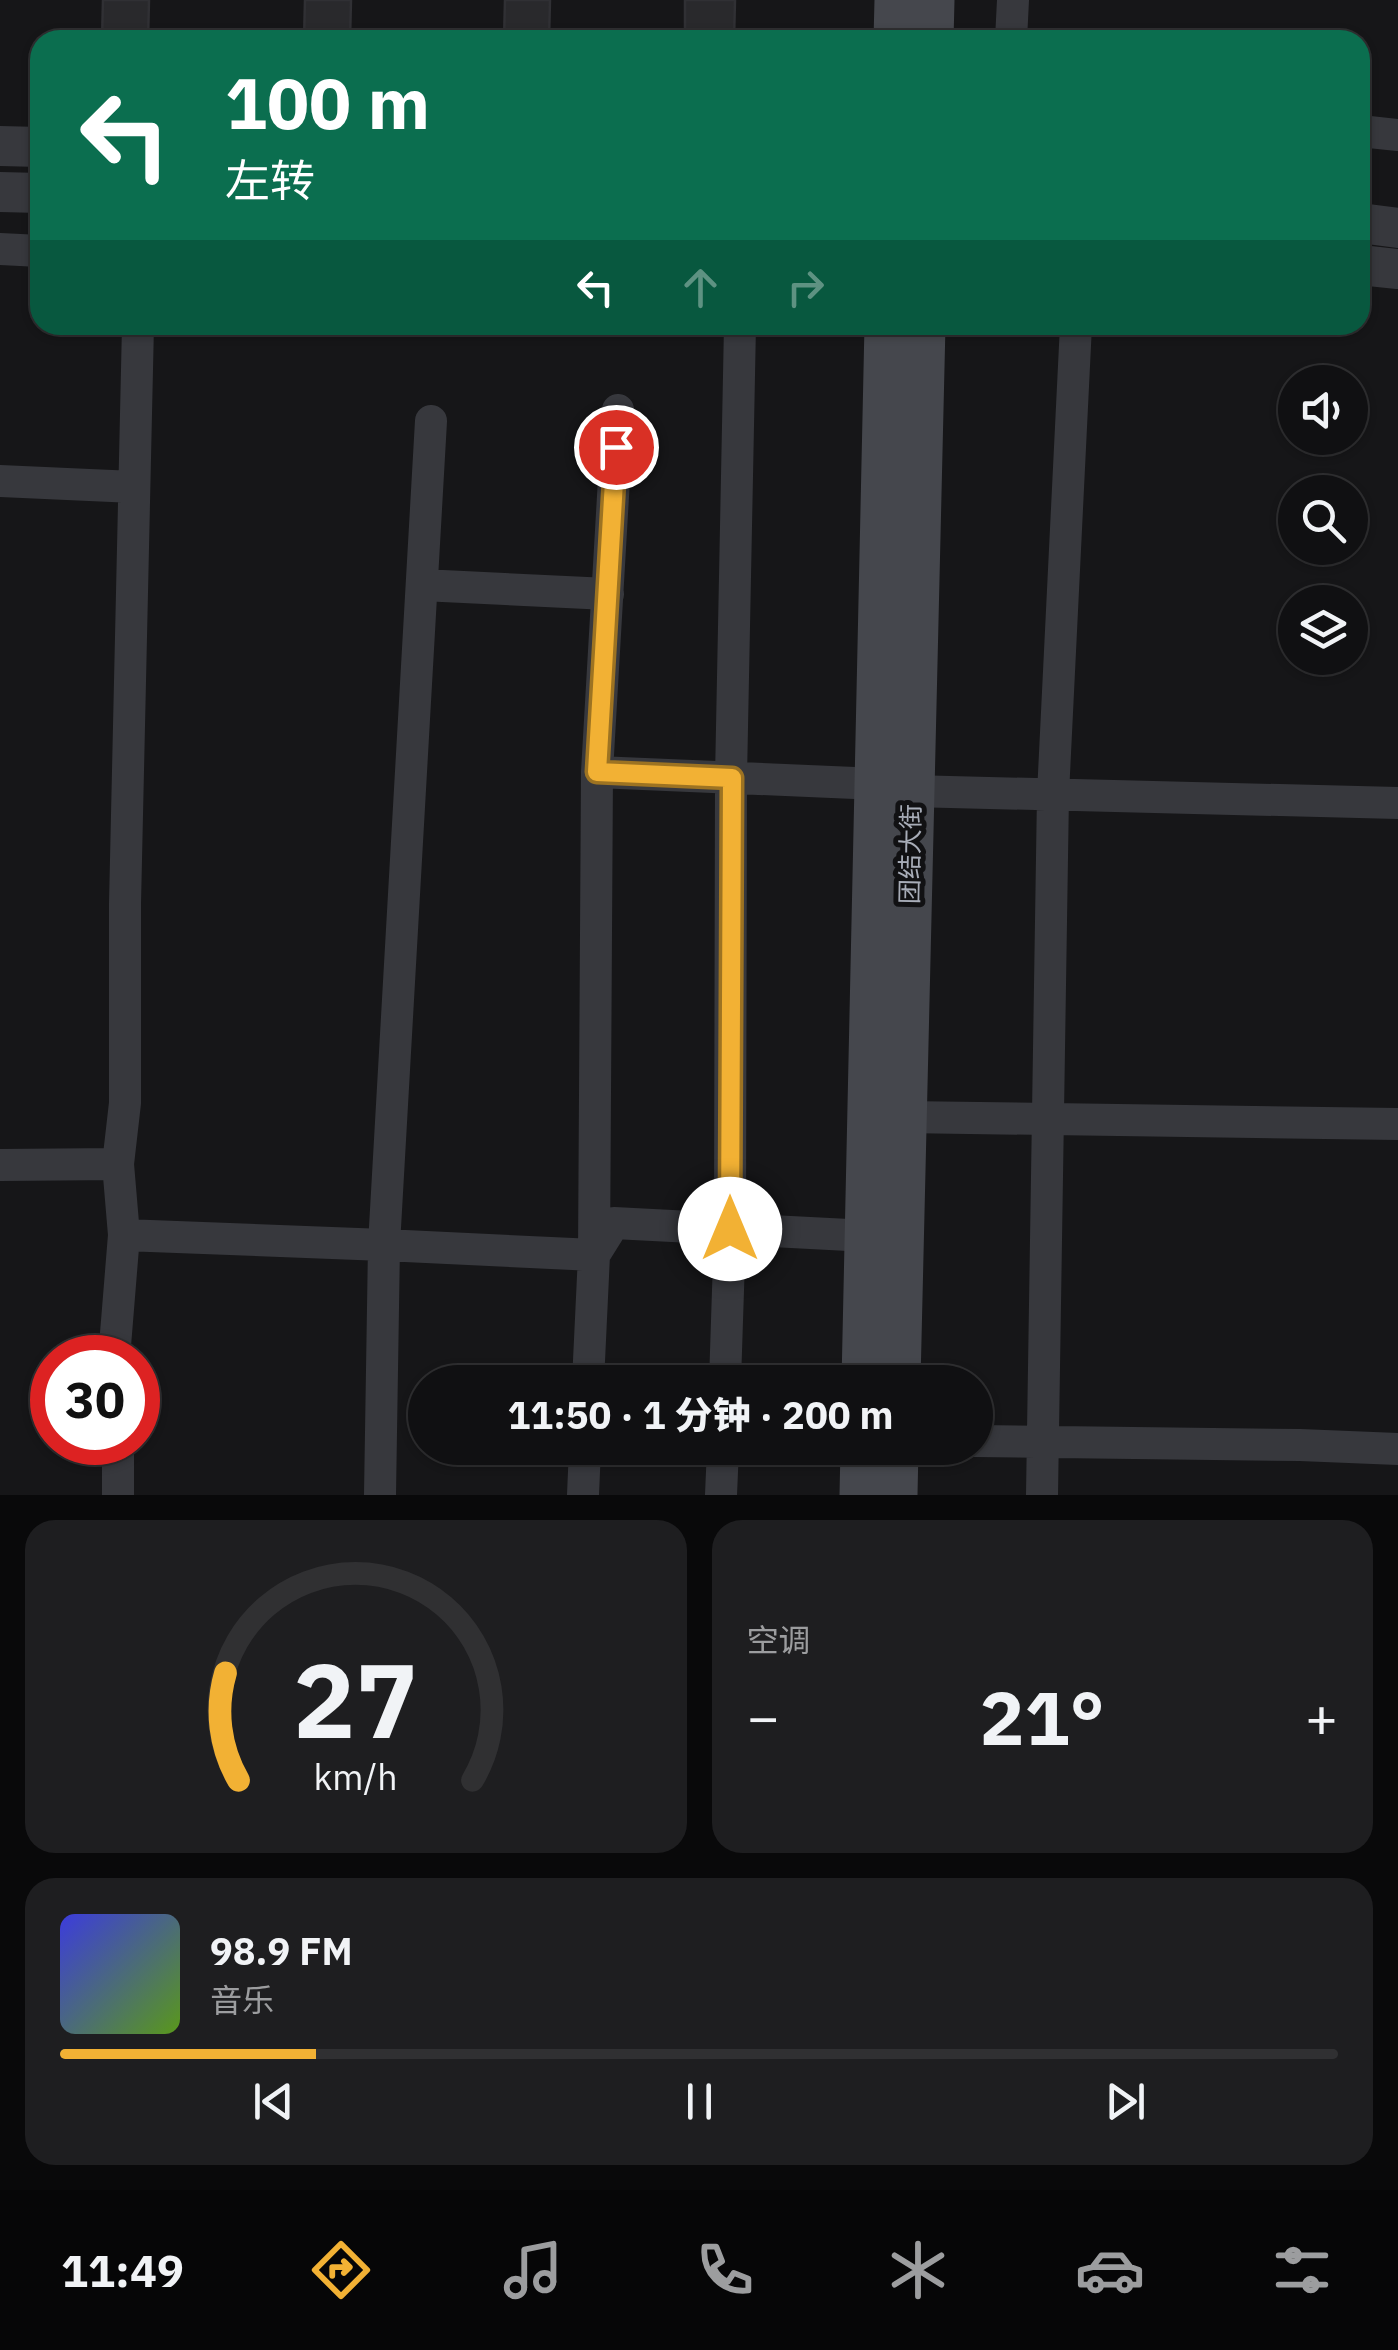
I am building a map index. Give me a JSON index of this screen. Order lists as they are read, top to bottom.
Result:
{
  "streets": {
    "main road": ["团结大街"]
  },
  "page": {
    "turn": ["100 m", "左转"],
    "limit": "30",
    "trip": "11:50 · 1 分钟 · 200 m",
    "tile": "空调",
    "heat": ["−", "21°", "+"],
    "song": ["98.9 FM", "音乐"],
    "tabs": "11:49",
    "gauge": ["27", "km/h"]
  }
}
